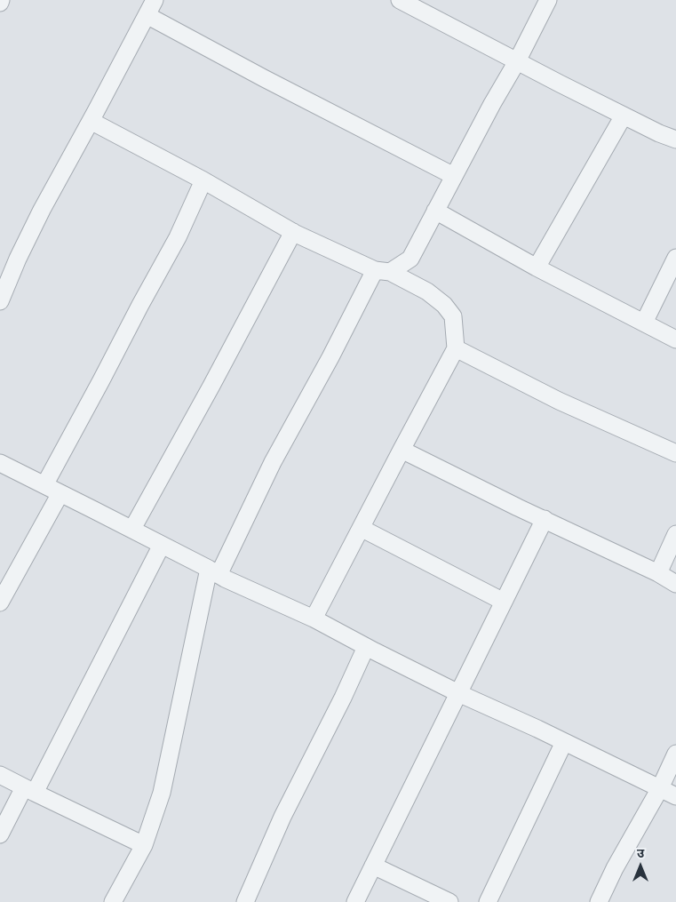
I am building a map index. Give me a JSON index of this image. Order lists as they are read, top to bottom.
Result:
{
  "north": "top"
}
